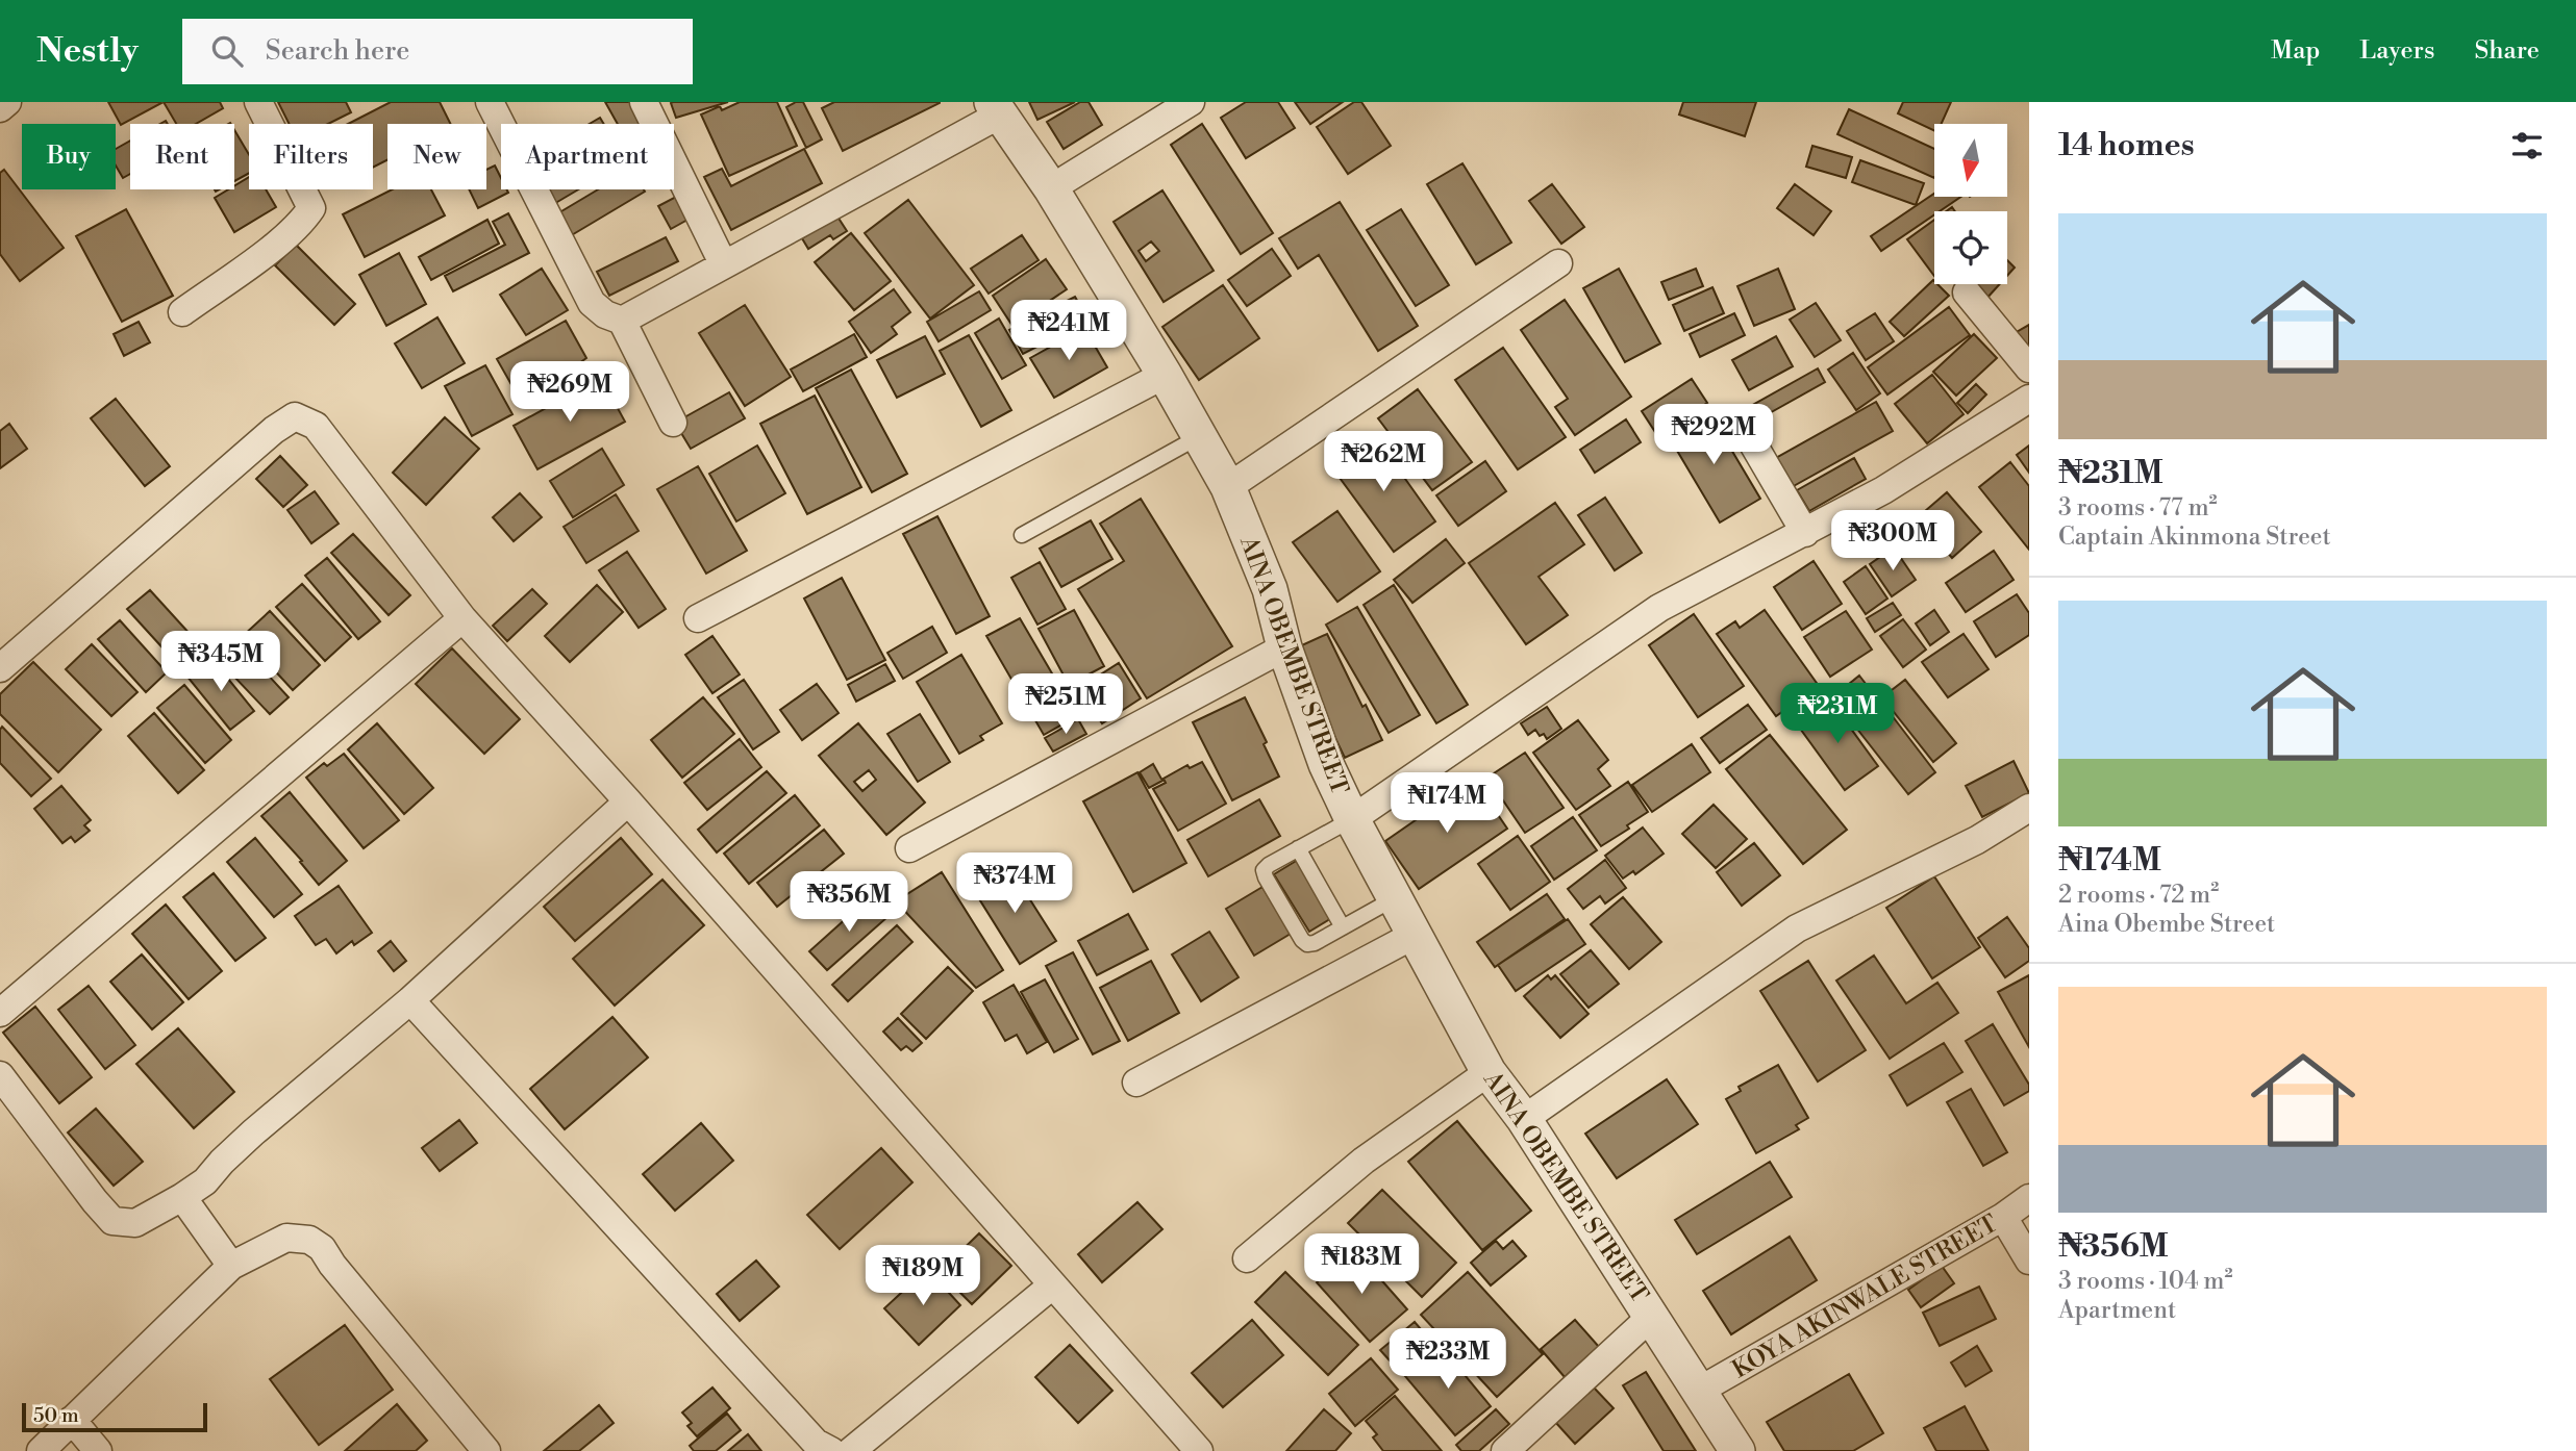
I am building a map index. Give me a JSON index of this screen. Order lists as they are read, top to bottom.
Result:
{
  "streets": {
    "street": ["AINA OBEMBE STREET", "KOYA AKINWALE STREET"]
  },
  "crossings": [
    ["AINA OBEMBE STREET", "KOYA AKINWALE STREET"]
  ],
  "scale_bar": "50 m",
  "north": "bottom",
  "page": {
    "header": "Nestly",
    "search": "Search here",
    "nav": ["Map", "Layers", "Share"],
    "heading": "14 homes",
    "chip": [
      "Buy",
      "Rent",
      "Filters",
      "New",
      "Apartment"
    ],
    "list": [
      {
        "name": "₦231M",
        "note": "3 rooms · 77 m² · Captain Akinmona Street"
      },
      {
        "name": "₦174M",
        "note": "2 rooms · 72 m² · Aina Obembe Street"
      },
      {
        "name": "₦356M",
        "note": "3 rooms · 104 m² · Apartment"
      }
    ],
    "price": [
      "₦241M",
      "₦269M",
      "₦292M",
      "₦262M",
      "₦300M",
      "₦345M",
      "₦251M",
      "₦231M",
      "₦174M",
      "₦374M",
      "₦356M",
      "₦183M",
      "₦189M",
      "₦233M"
    ],
    "scale": "50 m"
  }
}
